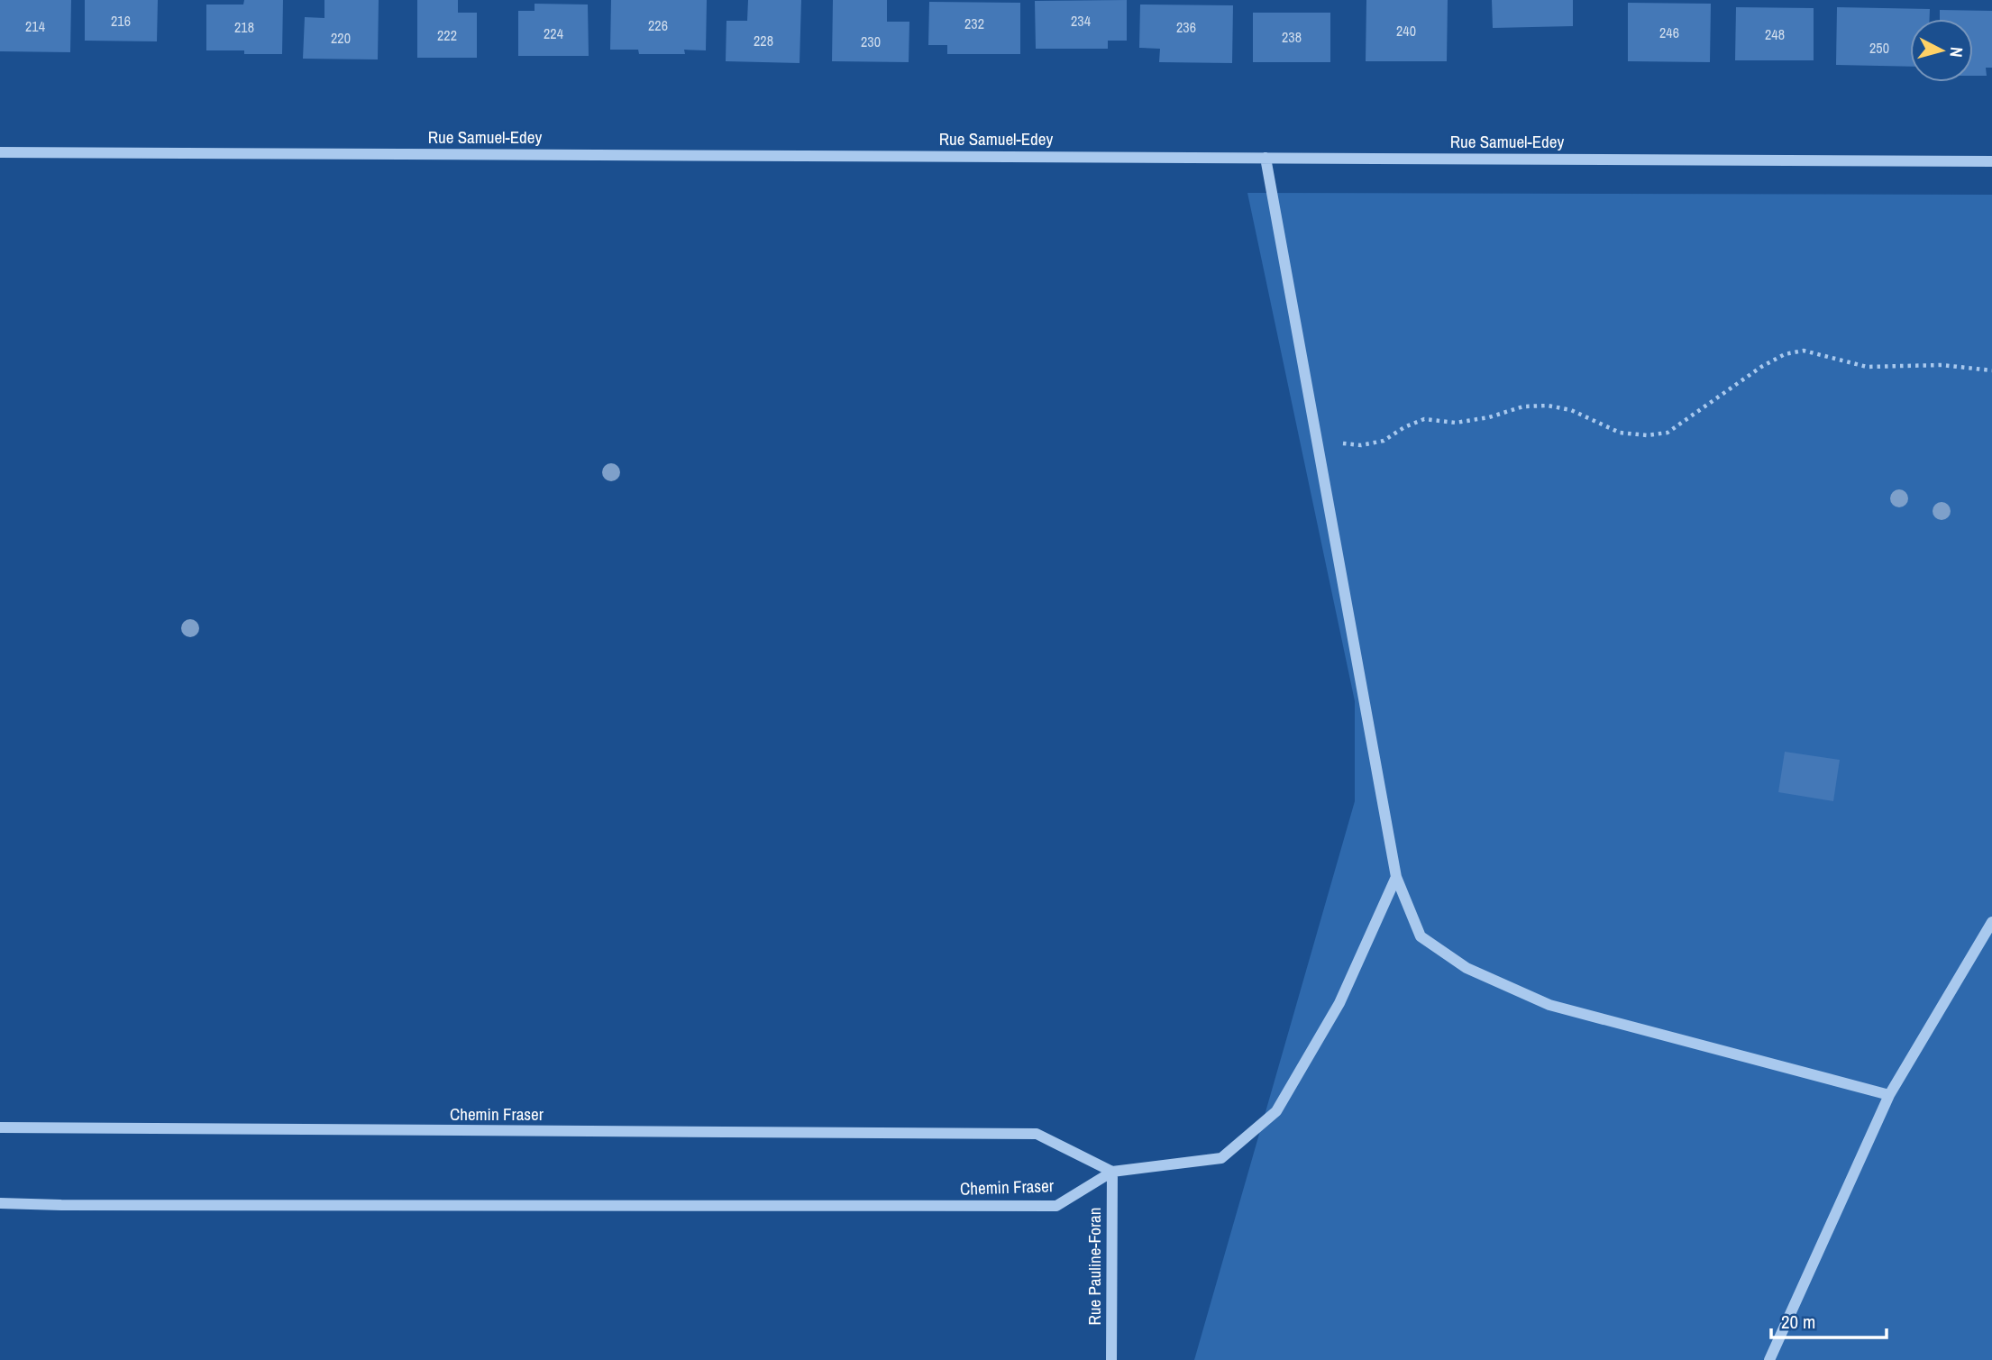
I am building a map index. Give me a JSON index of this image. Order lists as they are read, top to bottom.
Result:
{
  "streets": {
    "street": ["Rue Samuel-Edey", "Chemin Fraser", "Rue Pauline-Foran"]
  },
  "crossings": [
    ["Chemin Fraser", "Rue Pauline-Foran"]
  ],
  "house_numbers": [
    "216",
    "234",
    "232",
    "226",
    "214",
    "218",
    "236",
    "240",
    "246",
    "224",
    "248",
    "222",
    "238",
    "220",
    "228",
    "230",
    "250"
  ],
  "scale_bar": "20 m",
  "north": "right"
}
